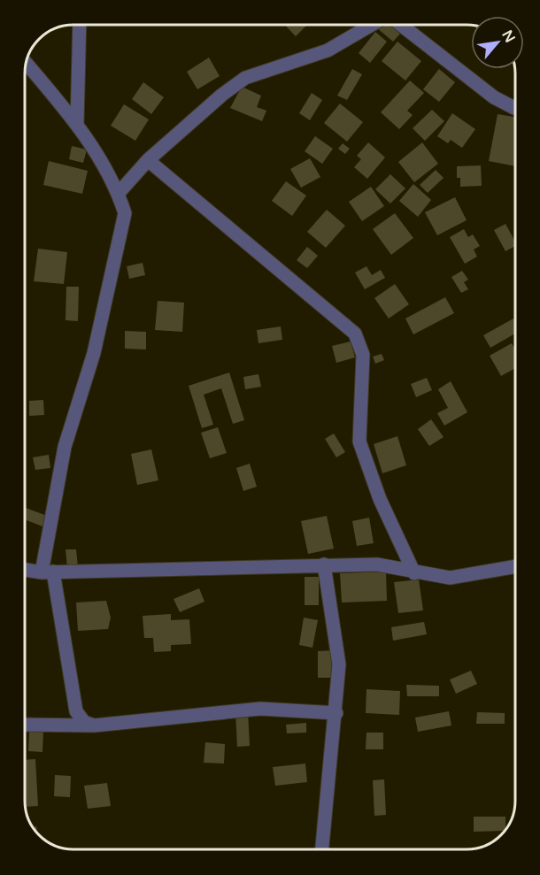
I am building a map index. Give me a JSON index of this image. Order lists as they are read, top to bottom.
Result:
{
  "north": "top right"
}
